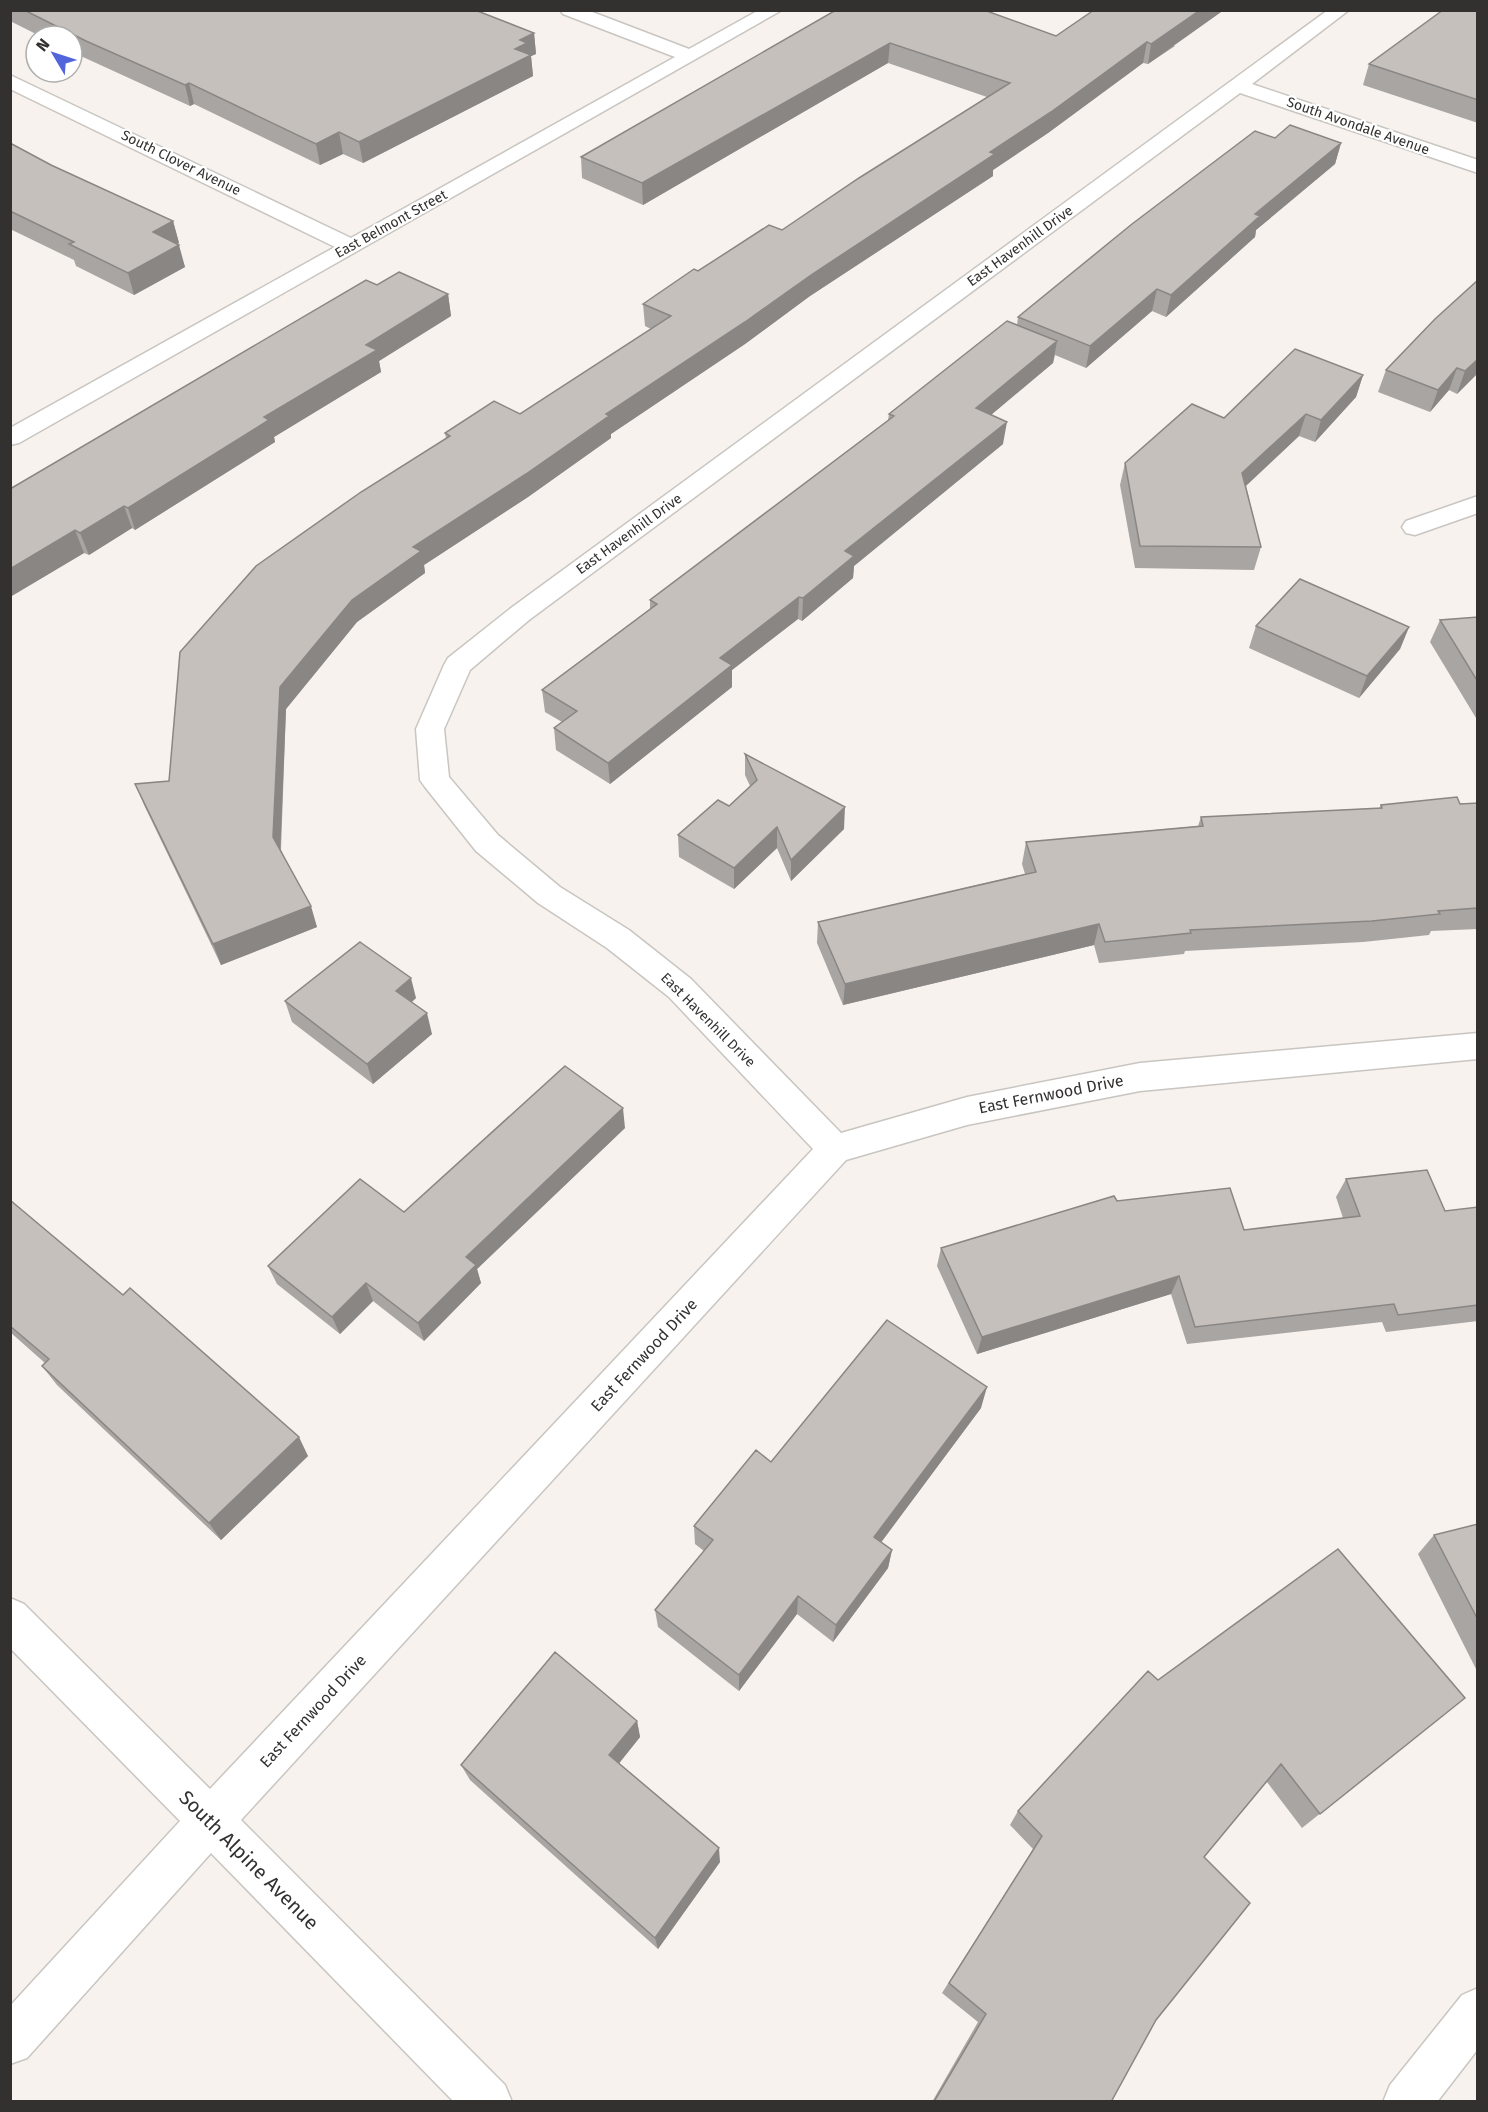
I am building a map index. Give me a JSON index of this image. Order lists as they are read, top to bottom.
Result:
{
  "streets": {
    "street": [
      "South Avondale Avenue",
      "South Clover Avenue",
      "East Belmont Street",
      "East Havenhill Drive",
      "East Fernwood Drive",
      "South Alpine Avenue"
    ]
  },
  "crossings": [
    ["South Avondale Avenue", "East Havenhill Drive"],
    ["South Clover Avenue", "East Belmont Street"],
    ["East Havenhill Drive", "East Fernwood Drive"],
    ["East Fernwood Drive", "South Alpine Avenue"]
  ],
  "north": "top left"
}
